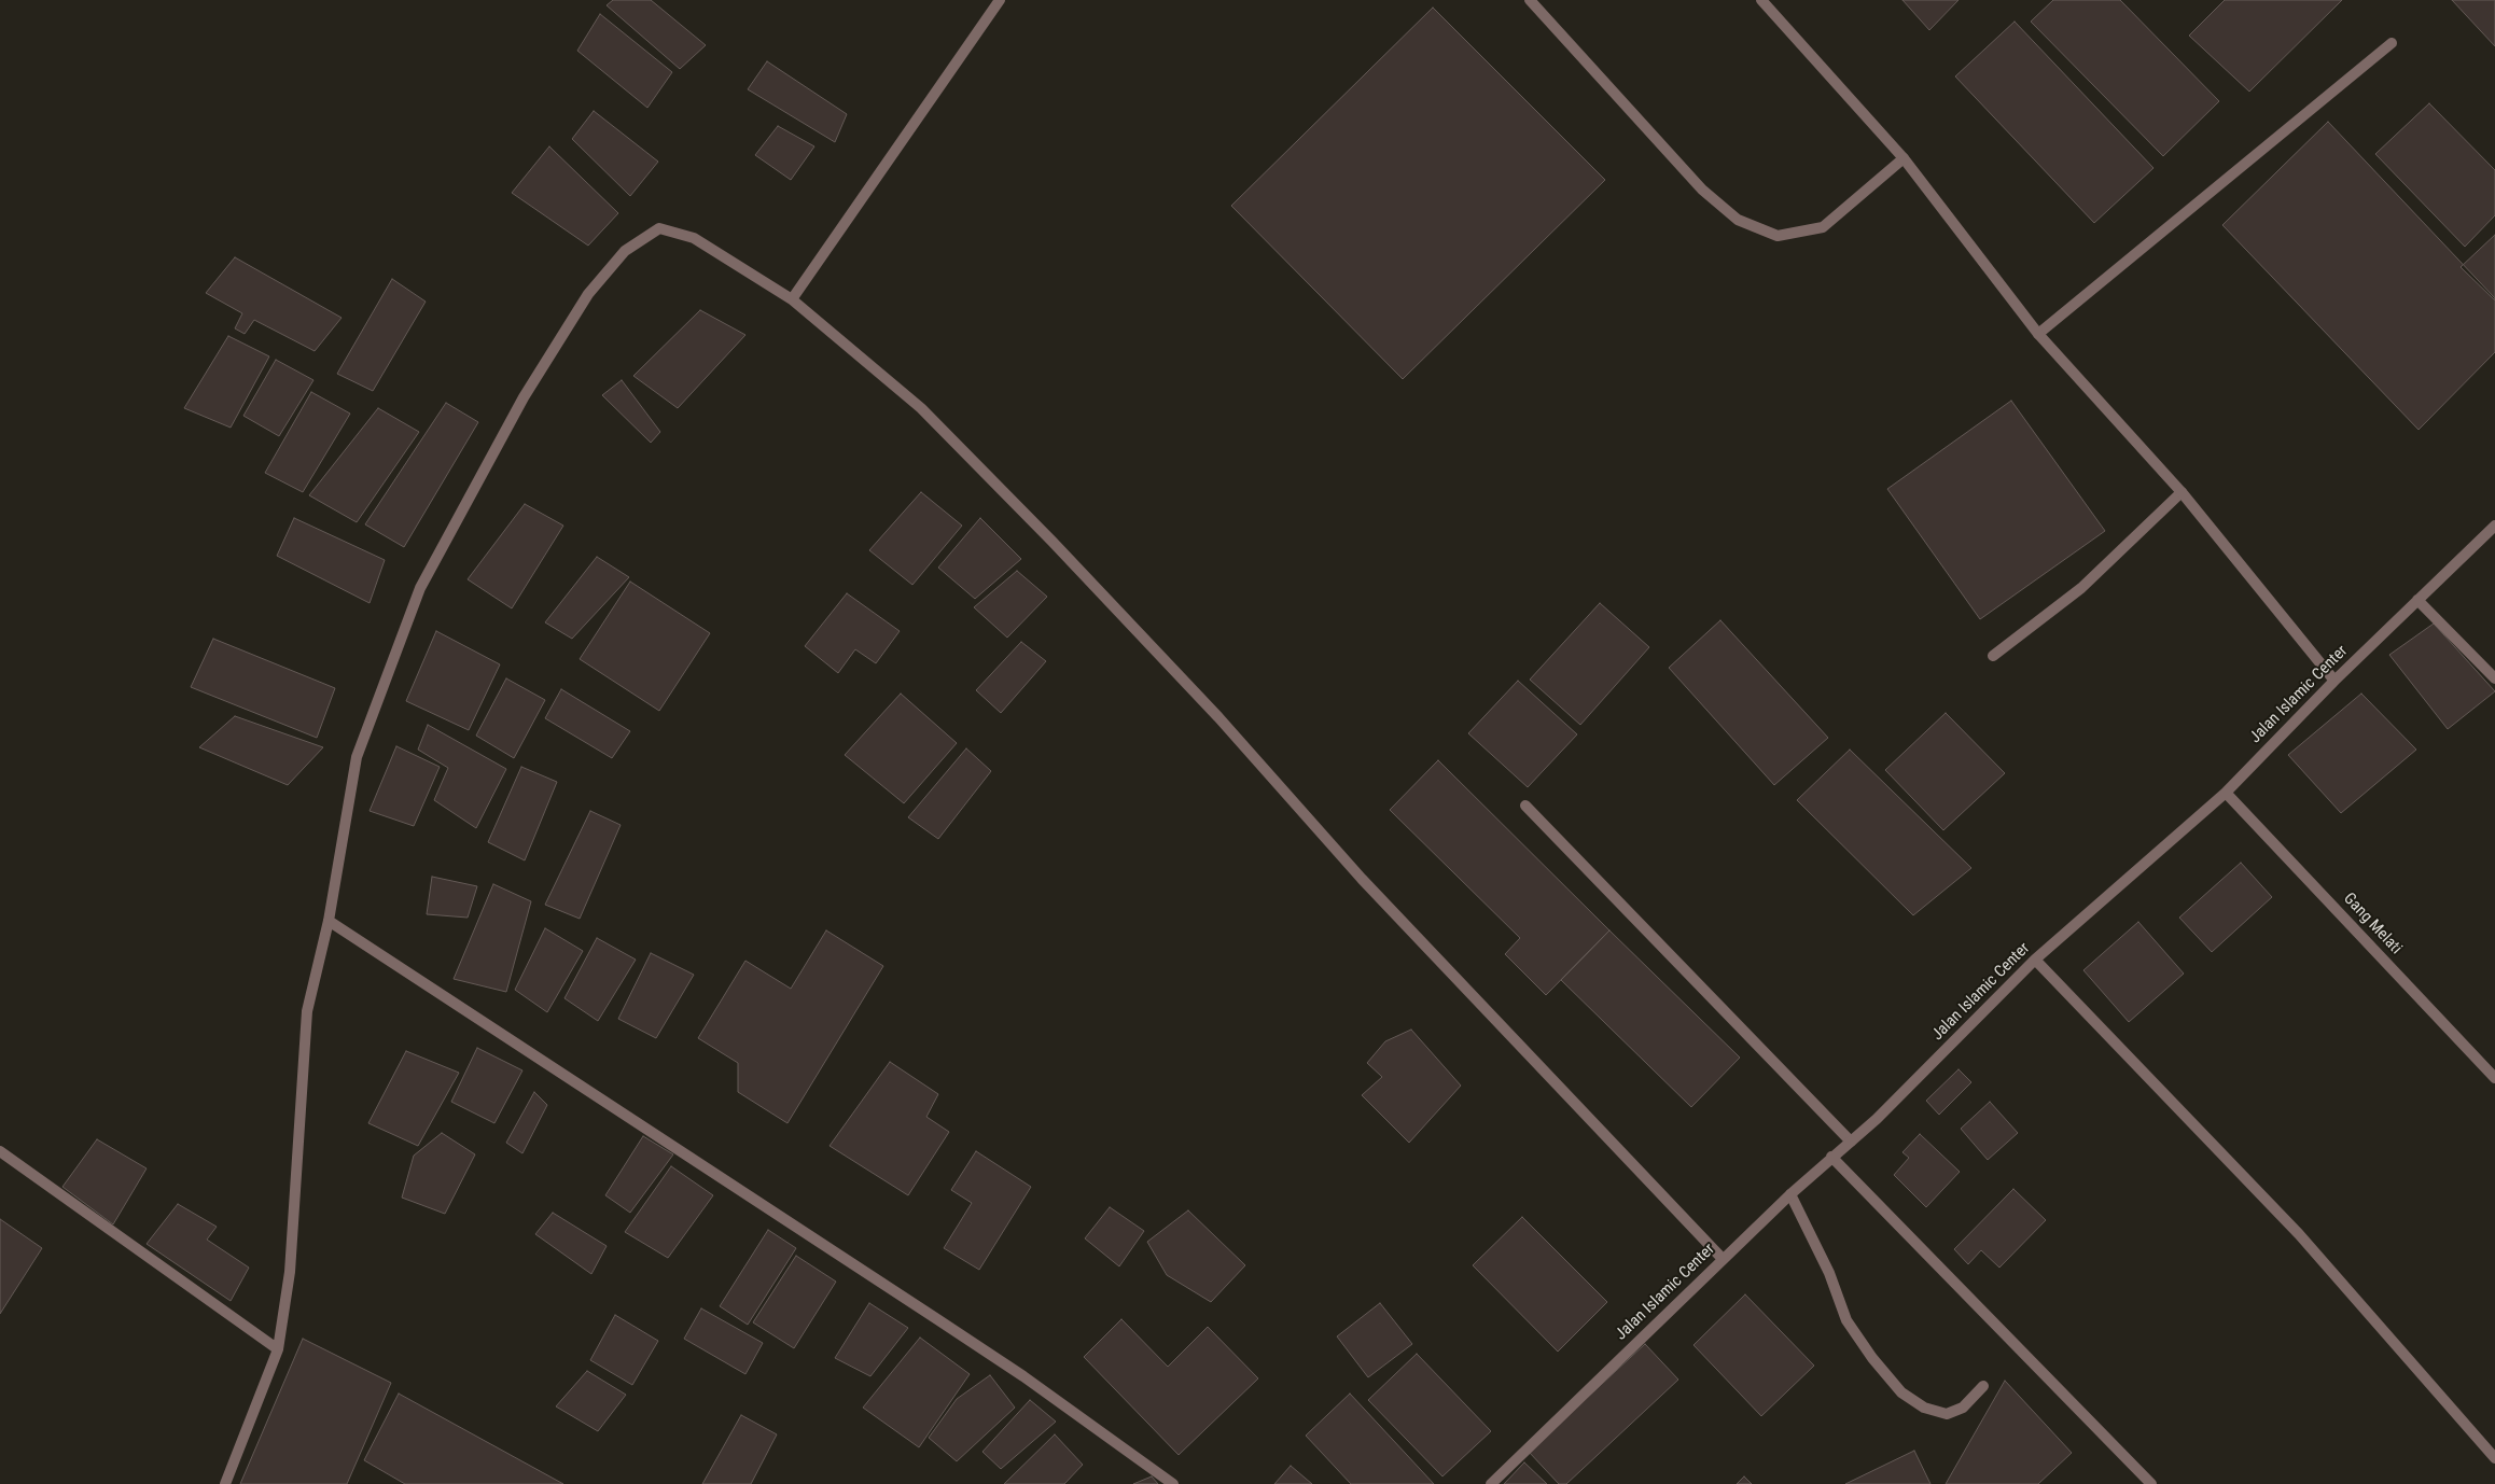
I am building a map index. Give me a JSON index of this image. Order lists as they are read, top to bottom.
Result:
{
  "streets": {
    "street": ["Jalan Islamic Center", "Gang Melati"]
  },
  "crossings": [
    ["Jalan Islamic Center", "Gang Melati"]
  ]
}
